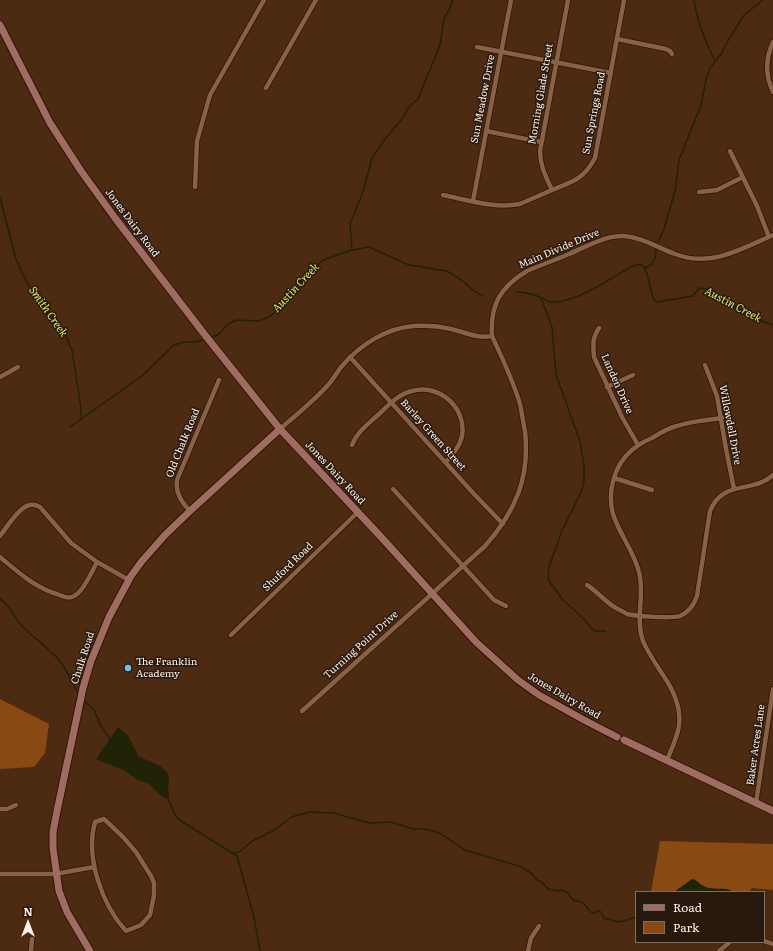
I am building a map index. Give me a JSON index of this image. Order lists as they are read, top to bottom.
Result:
{
  "streets": {
    "street": [
      "Morning Glade Street",
      "Sun Meadow Drive",
      "Sun Springs Road",
      "Jones Dairy Road",
      "Main Divide Drive",
      "Landen Drive",
      "Willowdell Drive",
      "Barley Green Street",
      "Old Chalk Road",
      "Shuford Road",
      "Turning Point Drive",
      "Chalk Road",
      "Baker Acres Lane"
    ]
  },
  "crossings": [
    ["Morning Glade Street", "Sun Springs Road"],
    ["Sun Meadow Drive", "Sun Springs Road"],
    ["Jones Dairy Road", "Main Divide Drive"],
    ["Jones Dairy Road", "Shuford Road"],
    ["Jones Dairy Road", "Turning Point Drive"],
    ["Jones Dairy Road", "Chalk Road"],
    ["Jones Dairy Road", "Baker Acres Lane"],
    ["Main Divide Drive", "Barley Green Street"],
    ["Main Divide Drive", "Turning Point Drive"],
    ["Old Chalk Road", "Chalk Road"]
  ],
  "water": ["Austin Creek", "Smith Creek"],
  "places": ["The Franklin Academy"],
  "legend": ["Road", "Park"],
  "north": "top"
}
